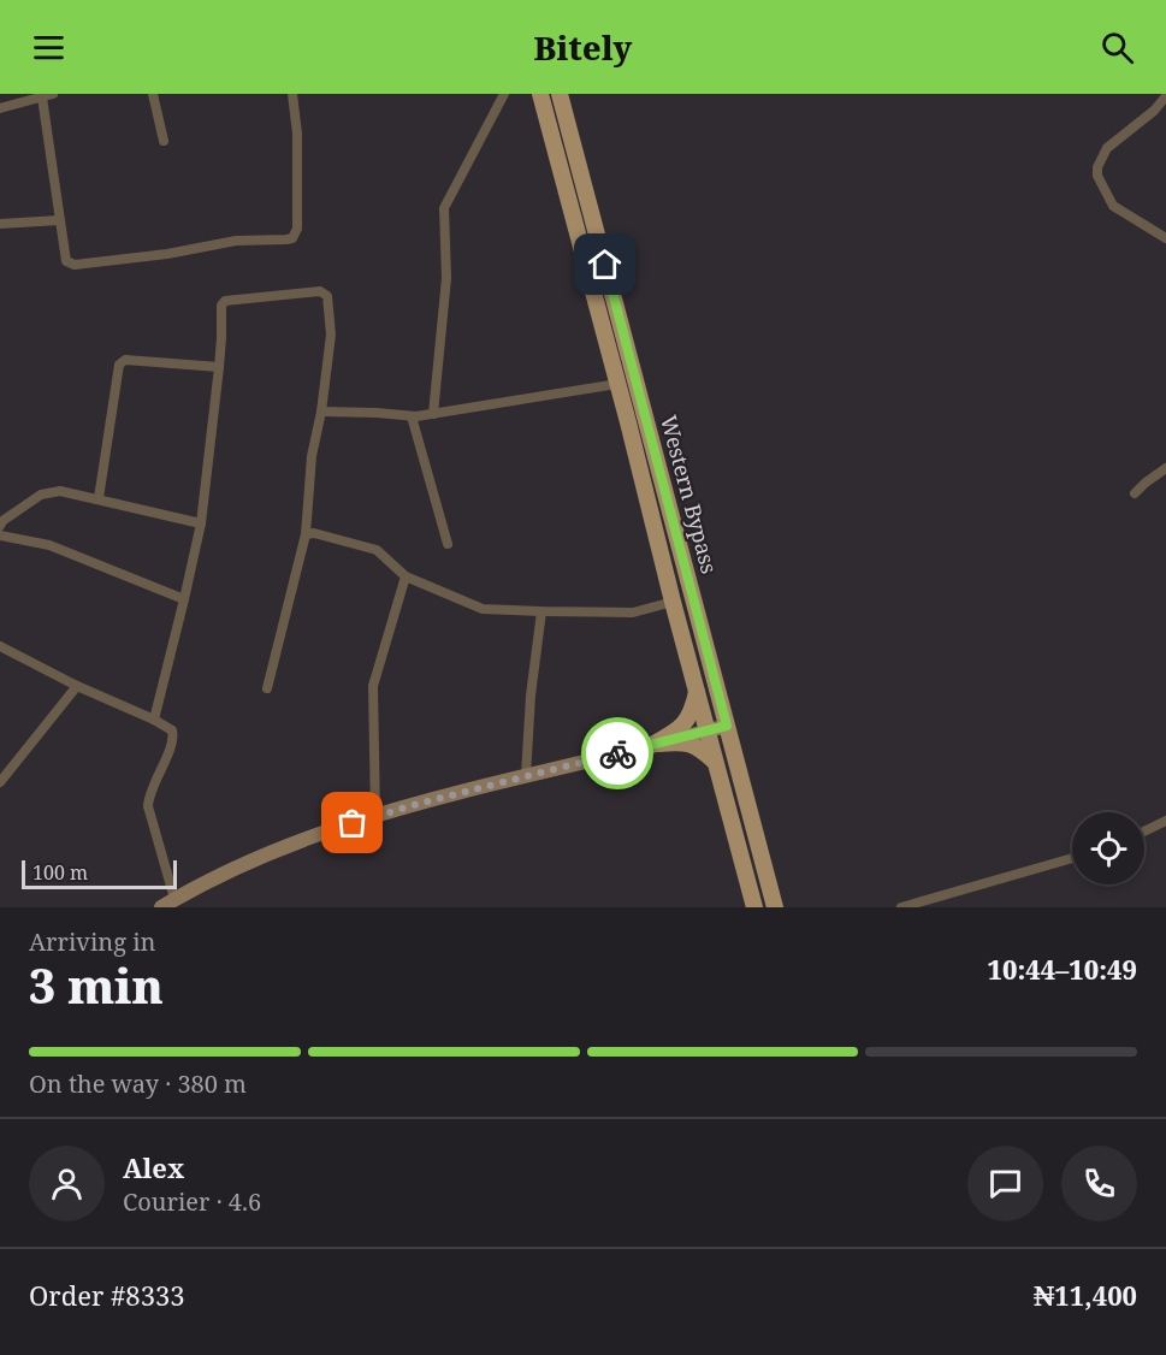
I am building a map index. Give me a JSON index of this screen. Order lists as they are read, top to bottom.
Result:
{
  "streets": {
    "main road": ["Western Bypass"]
  },
  "scale_bar": "100 m",
  "page": {
    "header": "Bitely",
    "scale": "100 m",
    "heading": ["3 min", "Arriving in", "10:44–10:49"],
    "panel": [
      "Alex",
      "Courier · 4.6",
      "Order #8333",
      "₦11,400"
    ],
    "bar": "On the way · 380 m"
  }
}
